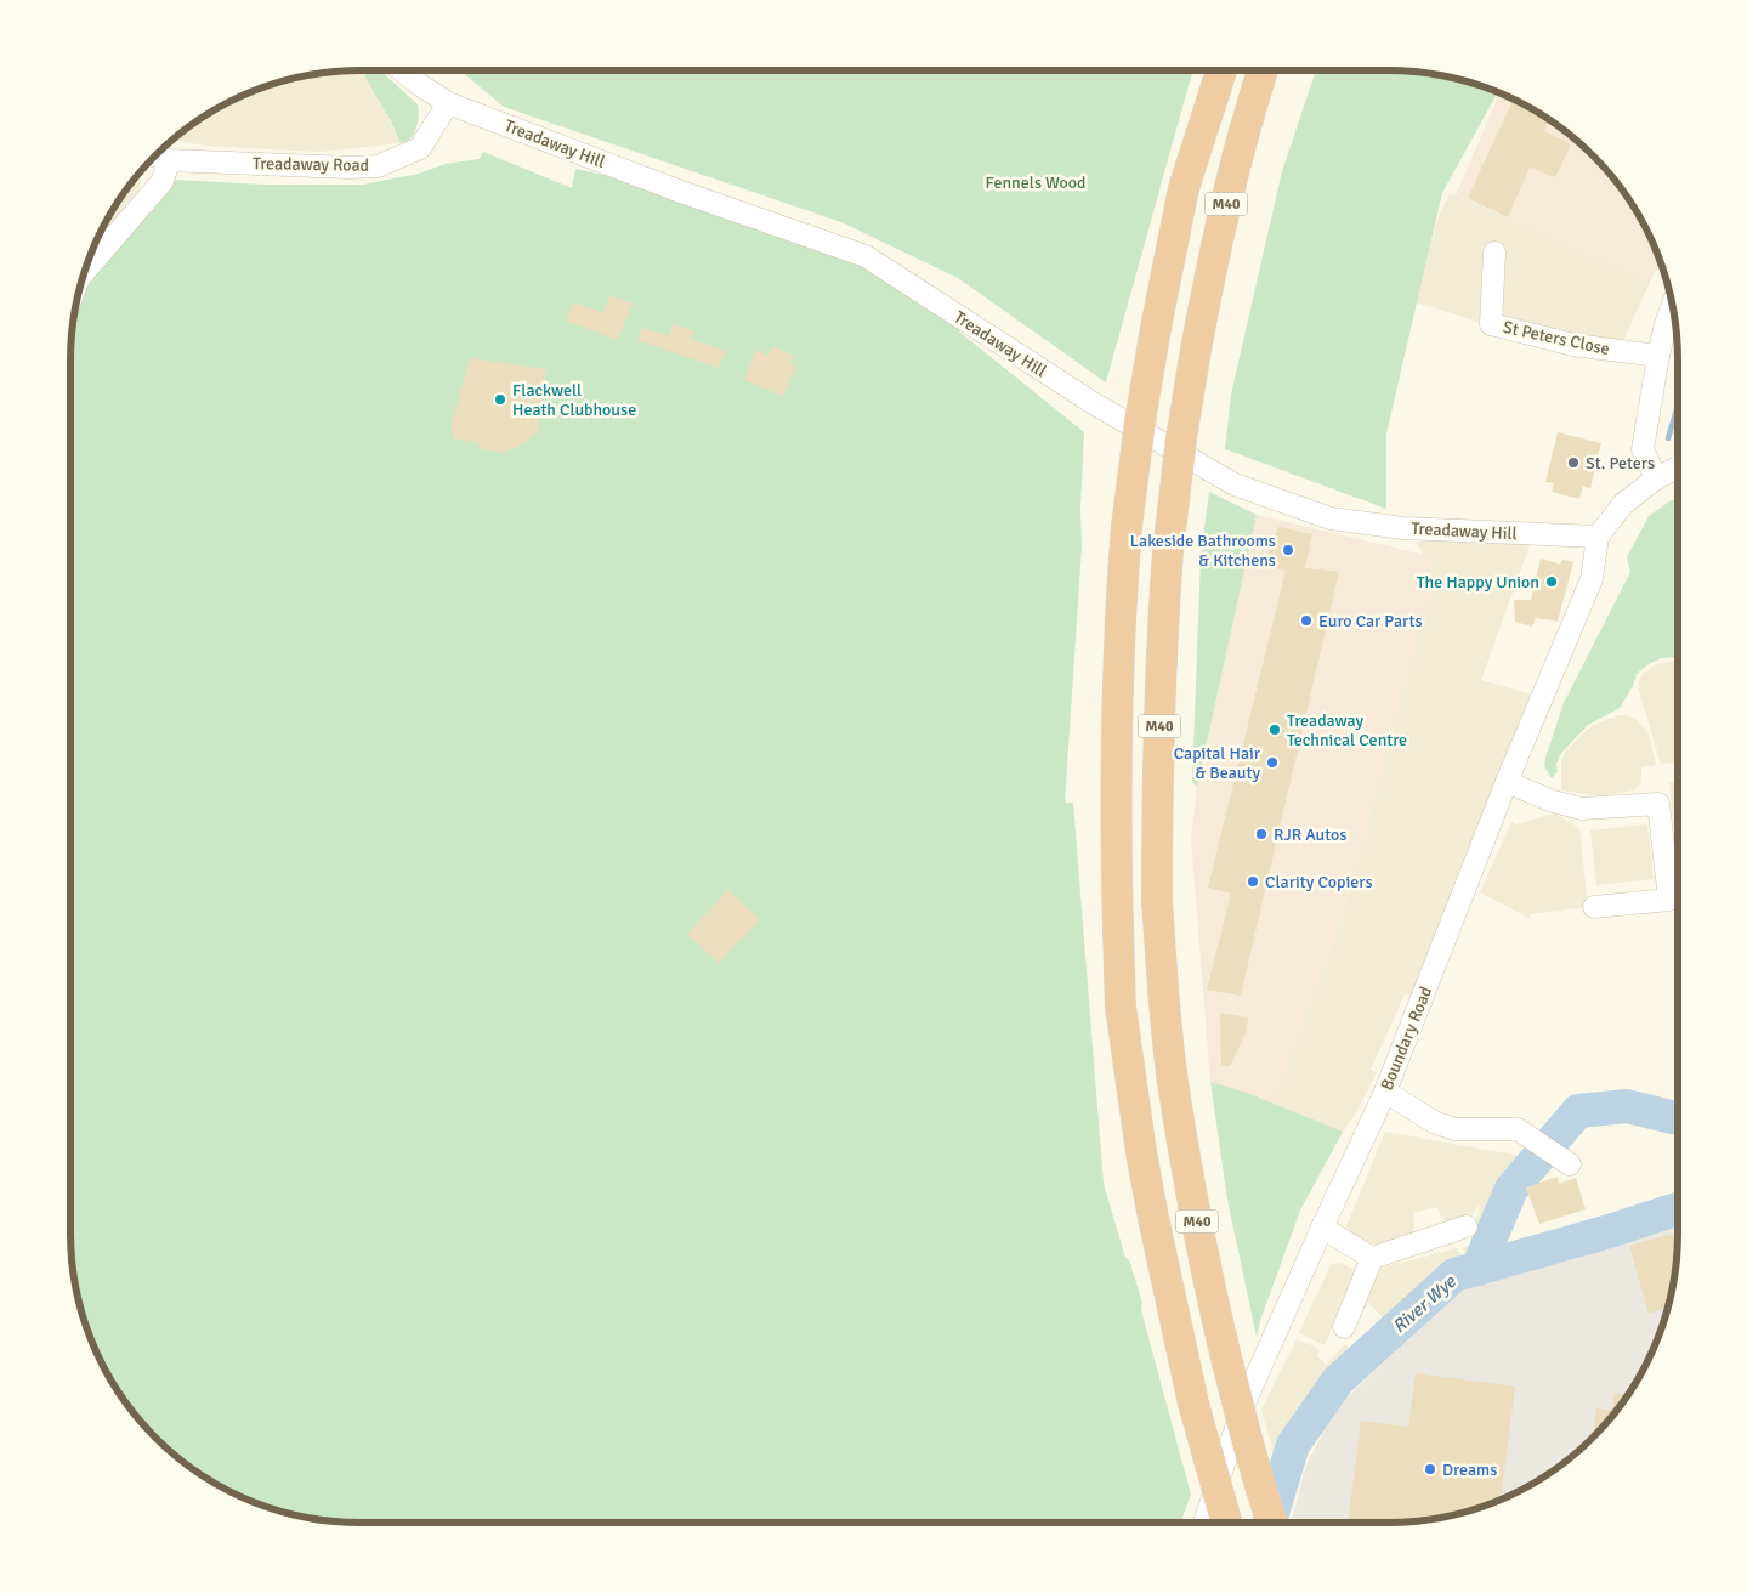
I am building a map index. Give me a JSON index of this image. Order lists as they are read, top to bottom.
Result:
{
  "streets": {
    "highway": ["M40"],
    "street": [
      "Treadaway Hill",
      "Treadaway Road",
      "St Peters Close",
      "Boundary Road"
    ]
  },
  "crossings": [
    ["Treadaway Hill", "Treadaway Road"],
    ["Treadaway Hill", "Boundary Road"]
  ],
  "water": ["River Wye"],
  "parks": ["Fennels Wood"],
  "places": [
    "Flackwell Heath Clubhouse",
    "St. Peters",
    "Lakeside Bathrooms & Kitchens",
    "The Happy Union",
    "Euro Car Parts",
    "Treadaway Technical Centre",
    "Capital Hair & Beauty",
    "RJR Autos",
    "Clarity Copiers",
    "Dreams"
  ]
}
